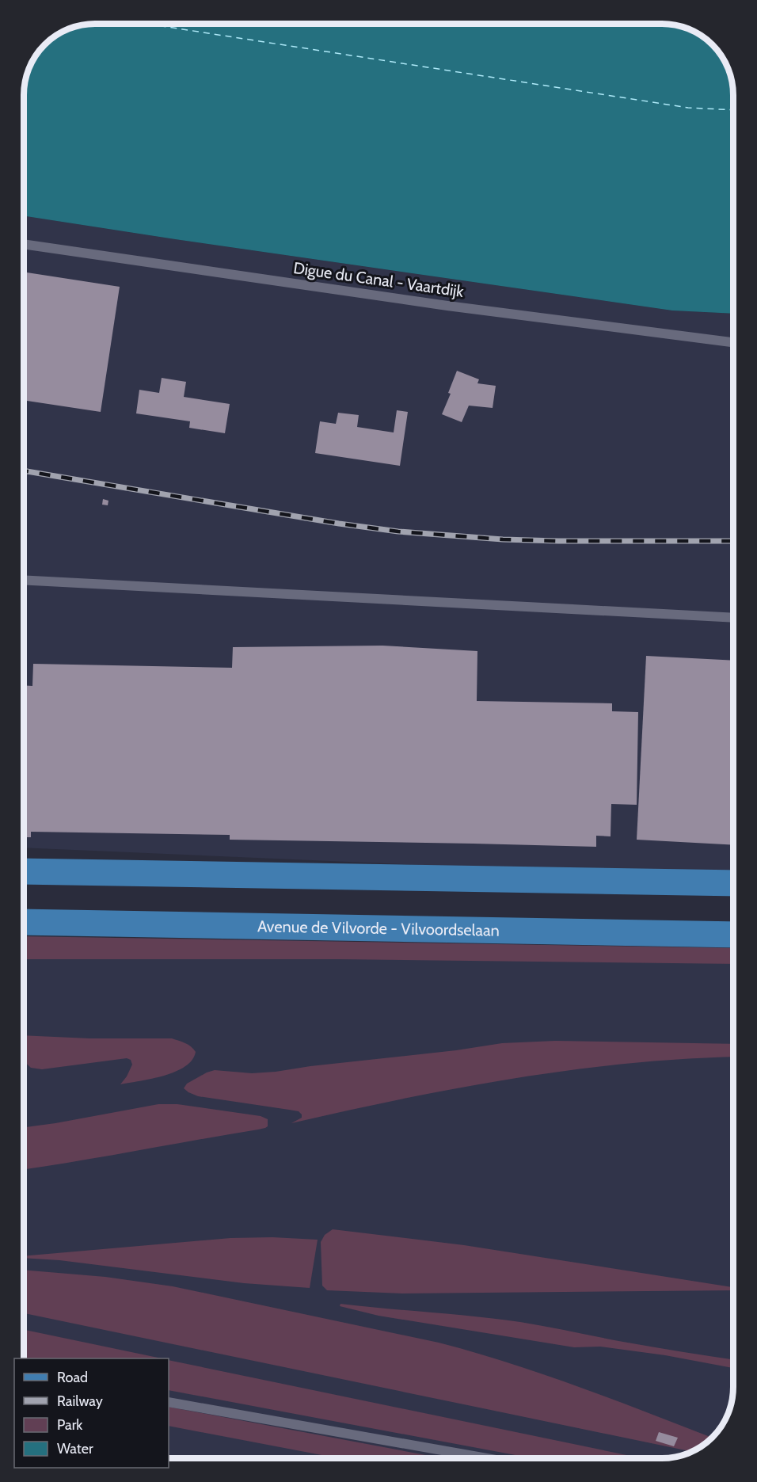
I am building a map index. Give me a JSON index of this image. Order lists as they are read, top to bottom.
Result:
{
  "streets": {
    "main road": ["Avenue de Vilvorde - Vilvoordselaan"],
    "lane": ["Digue du Canal - Vaartdijk"]
  },
  "legend": [
    "Road",
    "Railway",
    "Park",
    "Water"
  ]
}
